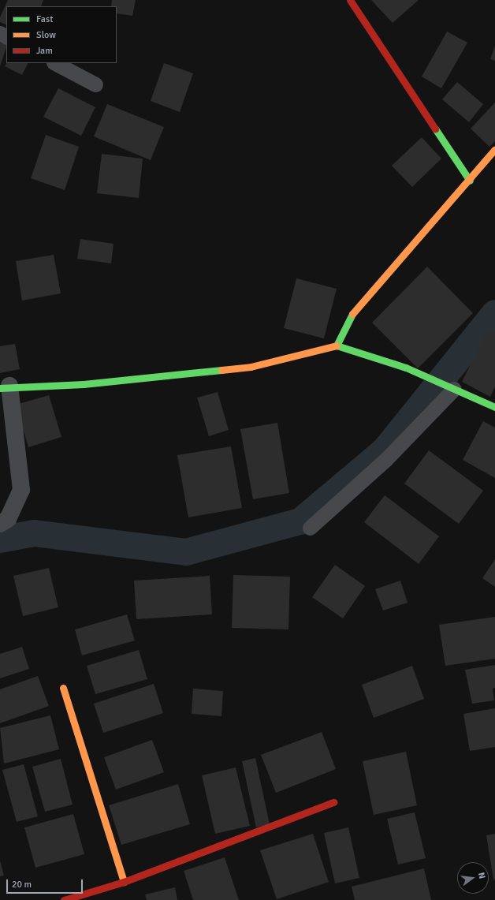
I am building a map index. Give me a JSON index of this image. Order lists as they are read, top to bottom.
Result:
{
  "legend": ["Fast", "Slow", "Jam"],
  "scale_bar": "20 m",
  "north": "right"
}
